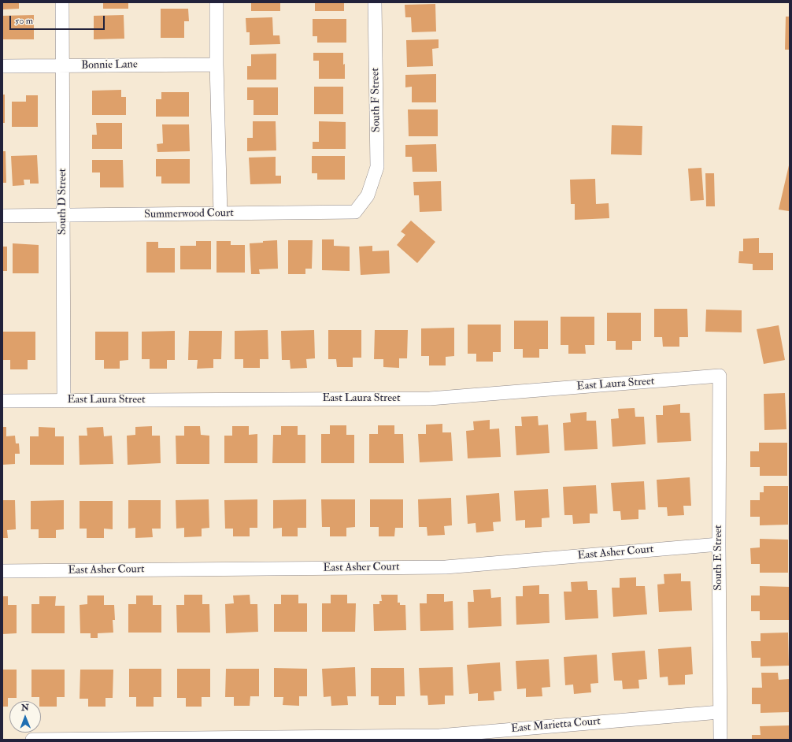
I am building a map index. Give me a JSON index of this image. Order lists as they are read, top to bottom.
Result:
{
  "streets": {
    "street": [
      "Bonnie Lane",
      "South F Street",
      "South D Street",
      "Summerwood Court",
      "East Laura Street",
      "East Asher Court",
      "South E Street",
      "East Marietta Court"
    ]
  },
  "crossings": [
    ["Bonnie Lane", "South D Street"],
    ["South F Street", "Summerwood Court"],
    ["South D Street", "Summerwood Court"],
    ["South D Street", "East Laura Street"],
    ["East Laura Street", "South E Street"],
    ["East Asher Court", "South E Street"],
    ["South E Street", "East Marietta Court"]
  ],
  "scale_bar": "50 m",
  "north": "top"
}
